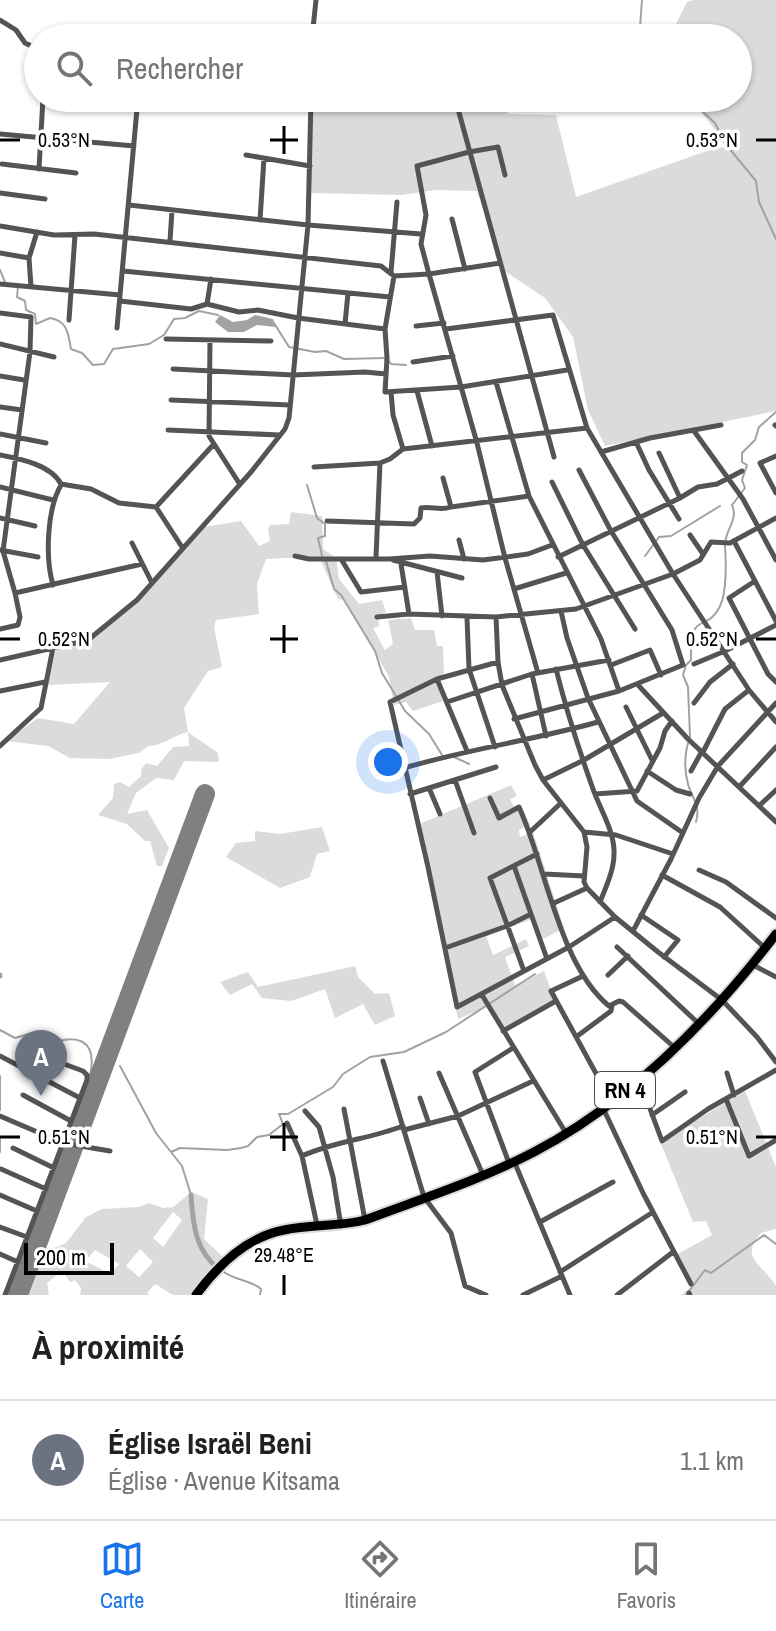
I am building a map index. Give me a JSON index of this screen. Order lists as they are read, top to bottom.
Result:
{
  "streets": {
    "highway": ["RN 4"]
  },
  "scale_bar": "200 m",
  "page": {
    "search": "Rechercher",
    "pins": "A",
    "scale": "200 m",
    "heading": "À proximité",
    "list": [
      {
        "mark": "A",
        "name": "Église Israël Beni",
        "note": "Église · Avenue Kitsama",
        "value": "1.1 km"
      }
    ],
    "nav": ["Carte", "Itinéraire", "Favoris"]
  },
  "coordinates": [
    "0.53°N",
    "0.52°N",
    "0.51°N",
    "29.48°E"
  ]
}
